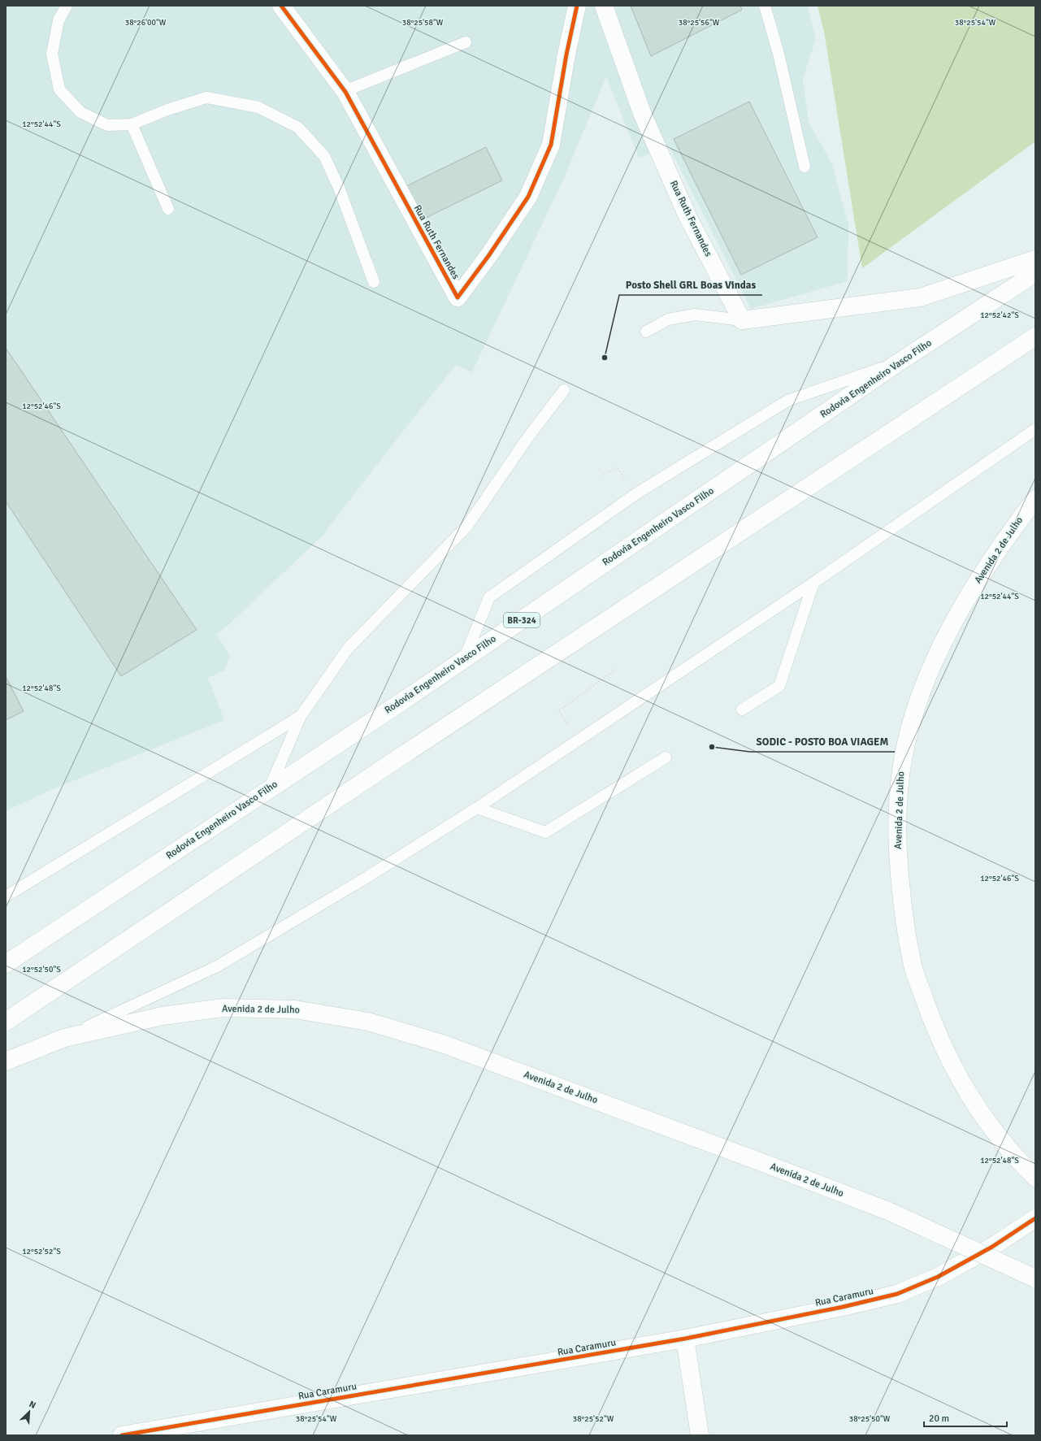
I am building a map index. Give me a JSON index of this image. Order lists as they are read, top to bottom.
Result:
{
  "streets": {
    "main road": [
      "Rua Ruth Fernandes",
      "Rodovia Engenheiro Vasco Filho",
      "Avenida 2 de Julho",
      "BR-324",
      "Rua Caramuru"
    ]
  },
  "places": ["Posto Shell GRL Boas Vindas", "SODIC - POSTO BOA VIAGEM"],
  "scale_bar": "20 m",
  "north": "top right",
  "coordinates": [
    "38°26'00\"W",
    "38°25'58\"W",
    "38°25'56\"W",
    "38°25'54\"W",
    "12°52'44\"S",
    "12°52'42\"S",
    "12°52'46\"S",
    "12°52'48\"S",
    "12°52'50\"S",
    "12°52'52\"S",
    "38°25'52\"W",
    "38°25'50\"W"
  ]
}
